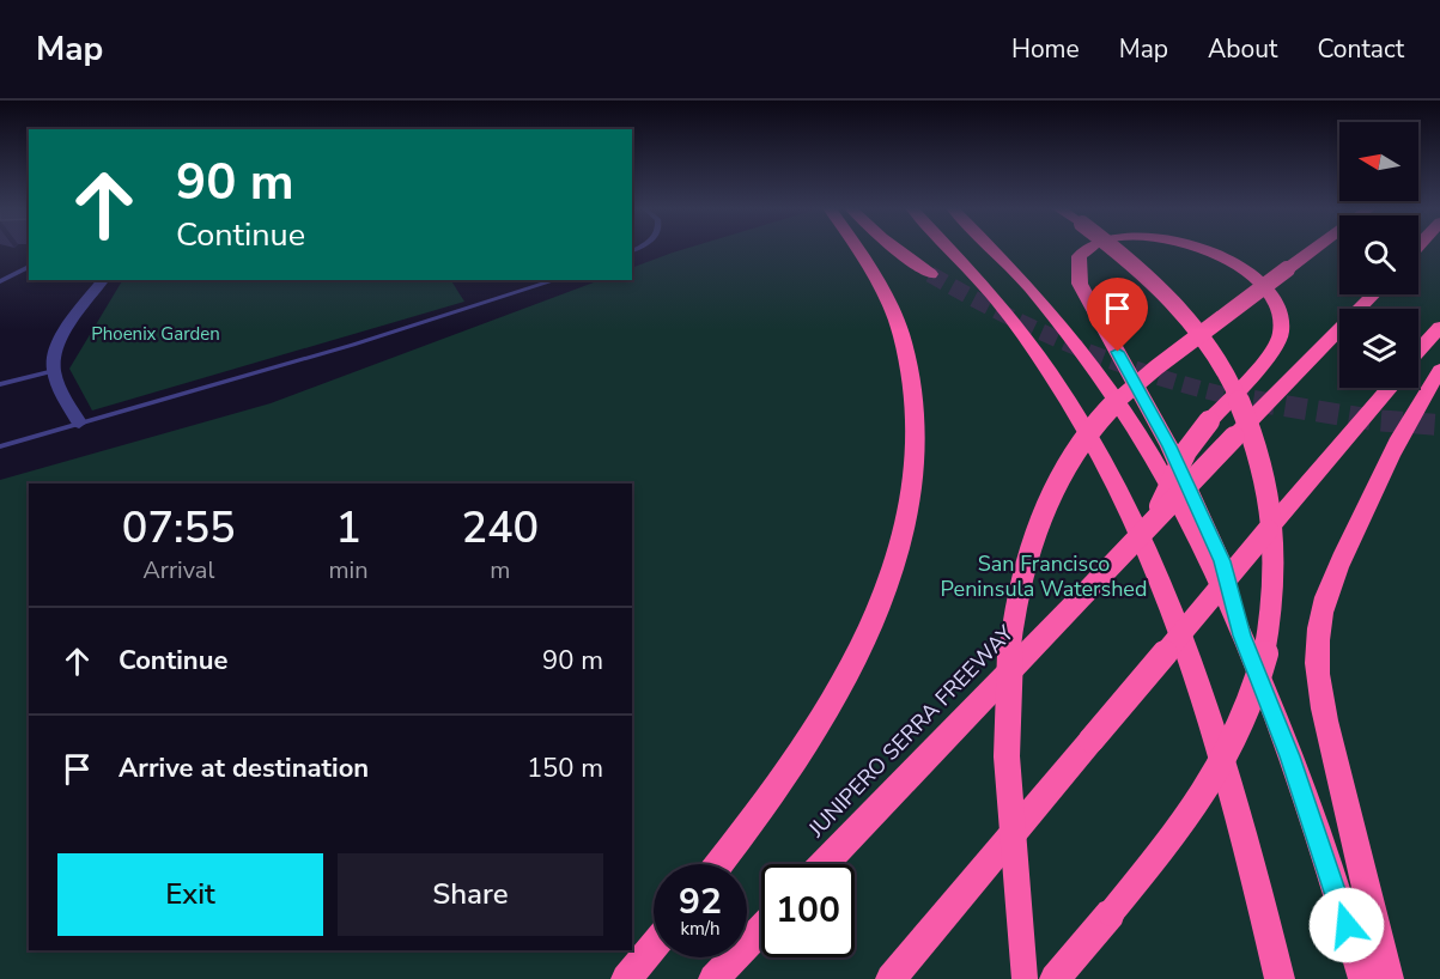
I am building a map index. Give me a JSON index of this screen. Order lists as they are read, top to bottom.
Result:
{
  "streets": {
    "highway": ["JUNIPERO SERRA FREEWAY"]
  },
  "parks": ["Phoenix Garden", "San Francisco Peninsula Watershed"],
  "north": "left",
  "page": {
    "header": "Map",
    "nav": [
      "Home",
      "Map",
      "About",
      "Contact"
    ],
    "turn": ["90 m", "Continue"],
    "eta": [
      "07:55",
      "Arrival",
      "1",
      "min",
      "240",
      "m"
    ],
    "list": [
      {
        "name": "Continue",
        "value": "90 m"
      },
      {
        "name": "Arrive at destination",
        "value": "150 m"
      }
    ],
    "buttons": ["Exit", "Share"],
    "speed": "92 km/h",
    "limit": "100"
  }
}
